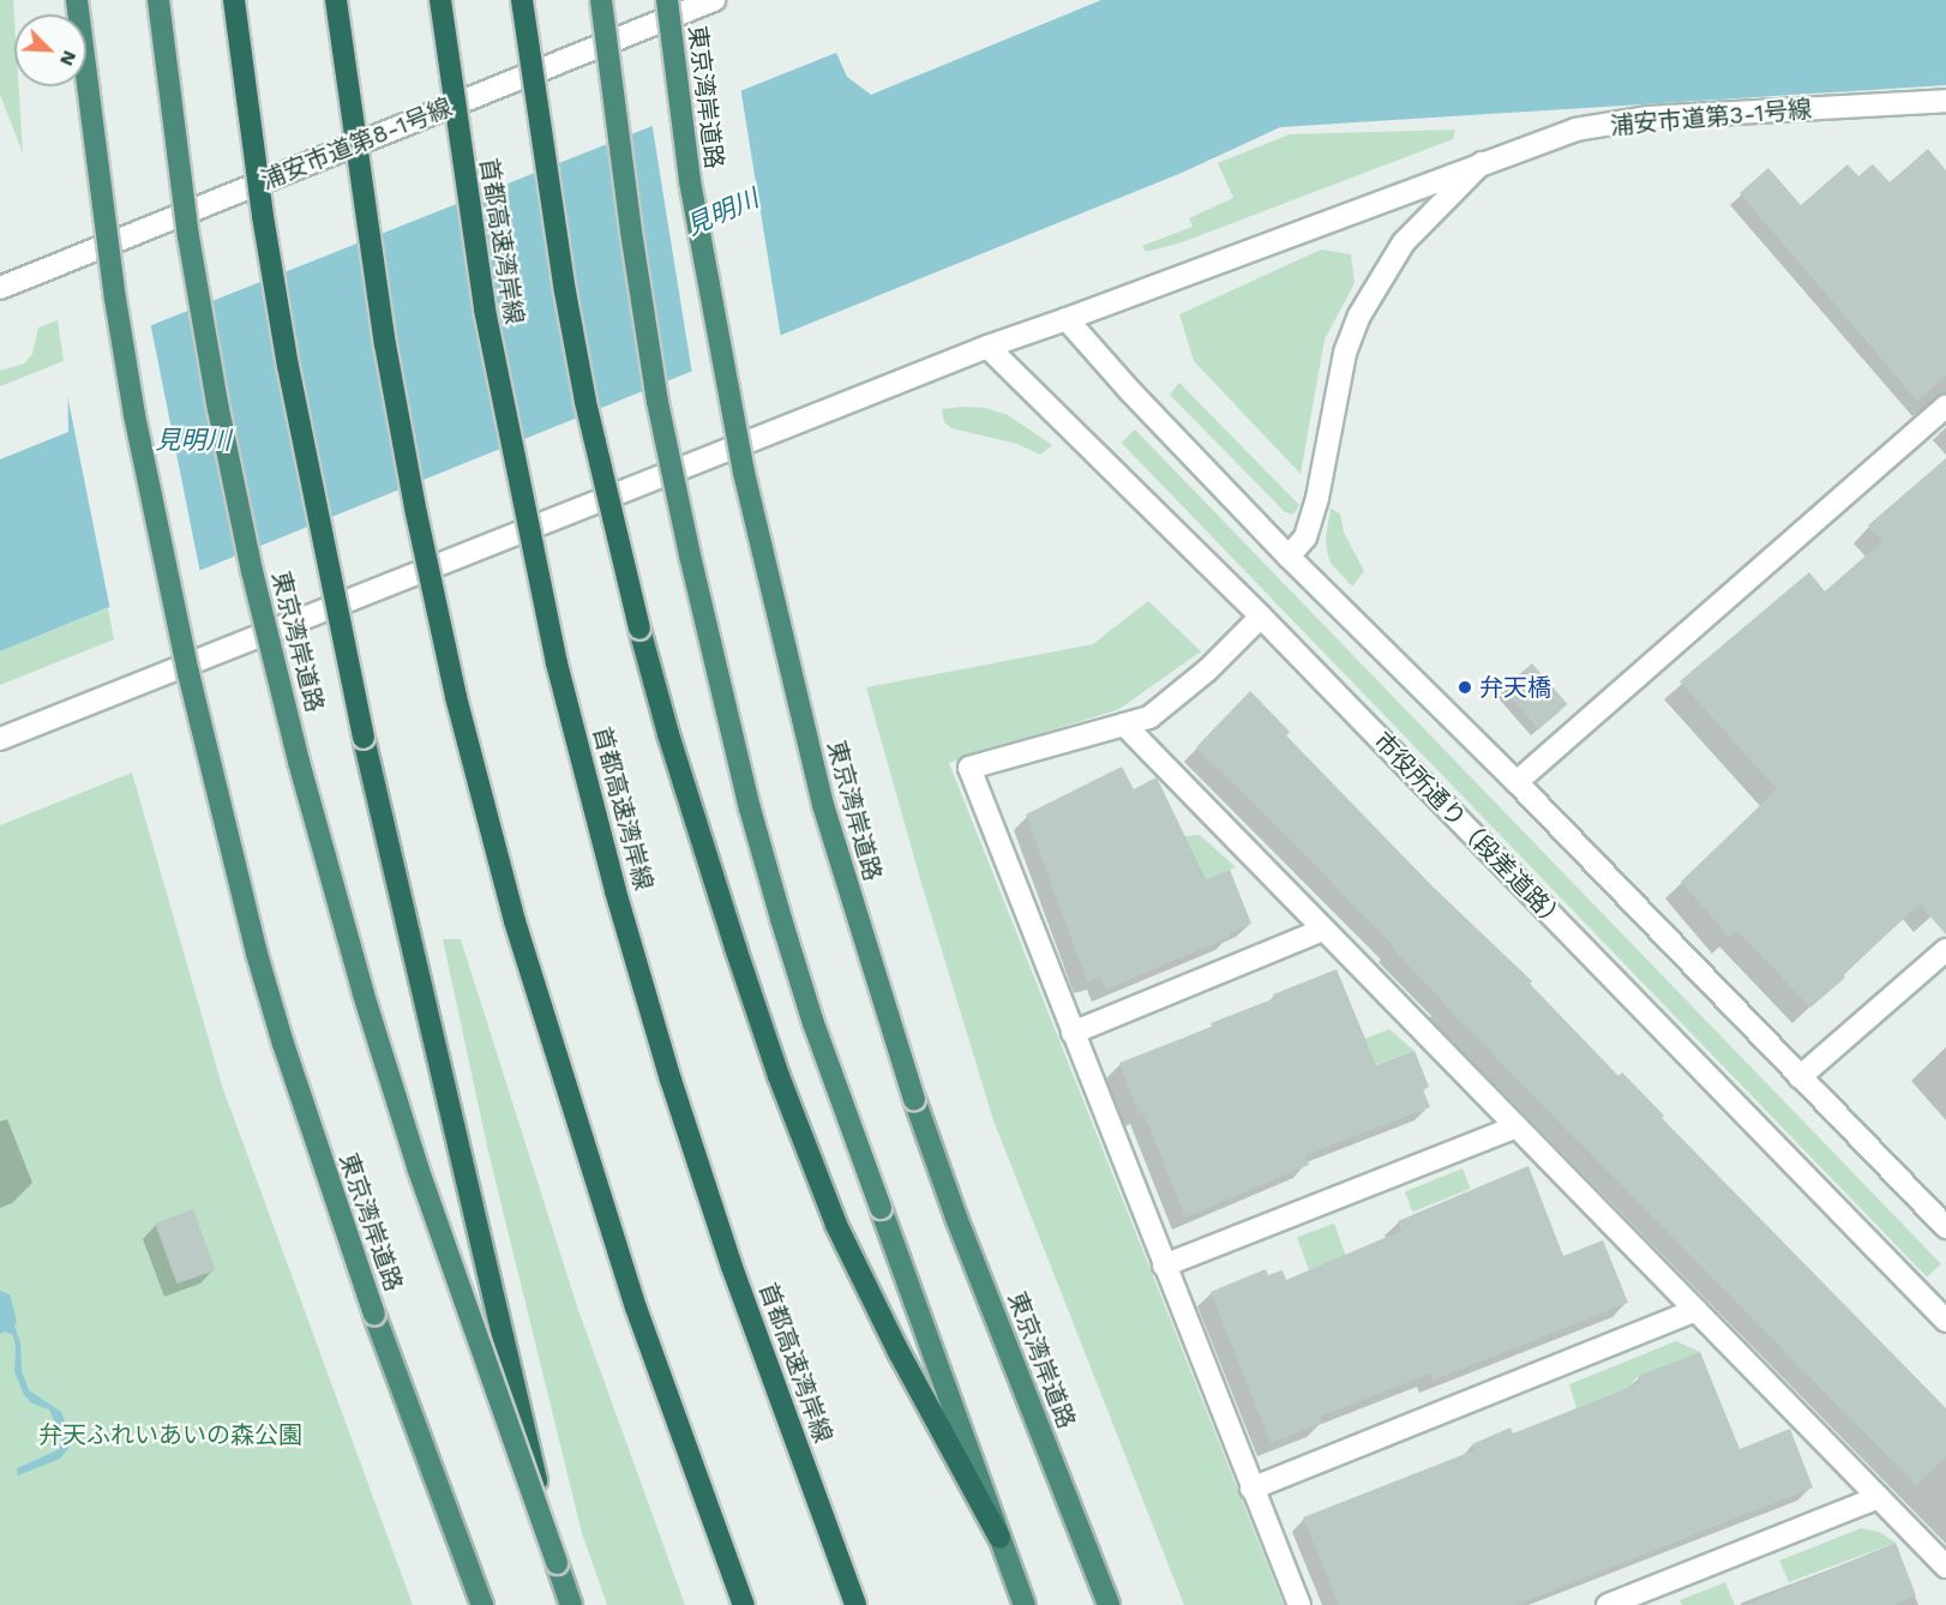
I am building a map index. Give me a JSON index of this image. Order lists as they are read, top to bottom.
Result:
{
  "streets": {
    "highway": ["東京湾岸道路", "首都高速湾岸線"],
    "street": ["浦安市道第3-1号線", "浦安市道第8-1号線", "市役所通り（段差道路）"]
  },
  "crossings": [
    ["浦安市道第3-1号線", "市役所通り（段差道路）"]
  ],
  "water": ["見明川"],
  "parks": ["弁天ふれいあいの森公園"],
  "places": ["弁天橋"],
  "north": "bottom right"
}
